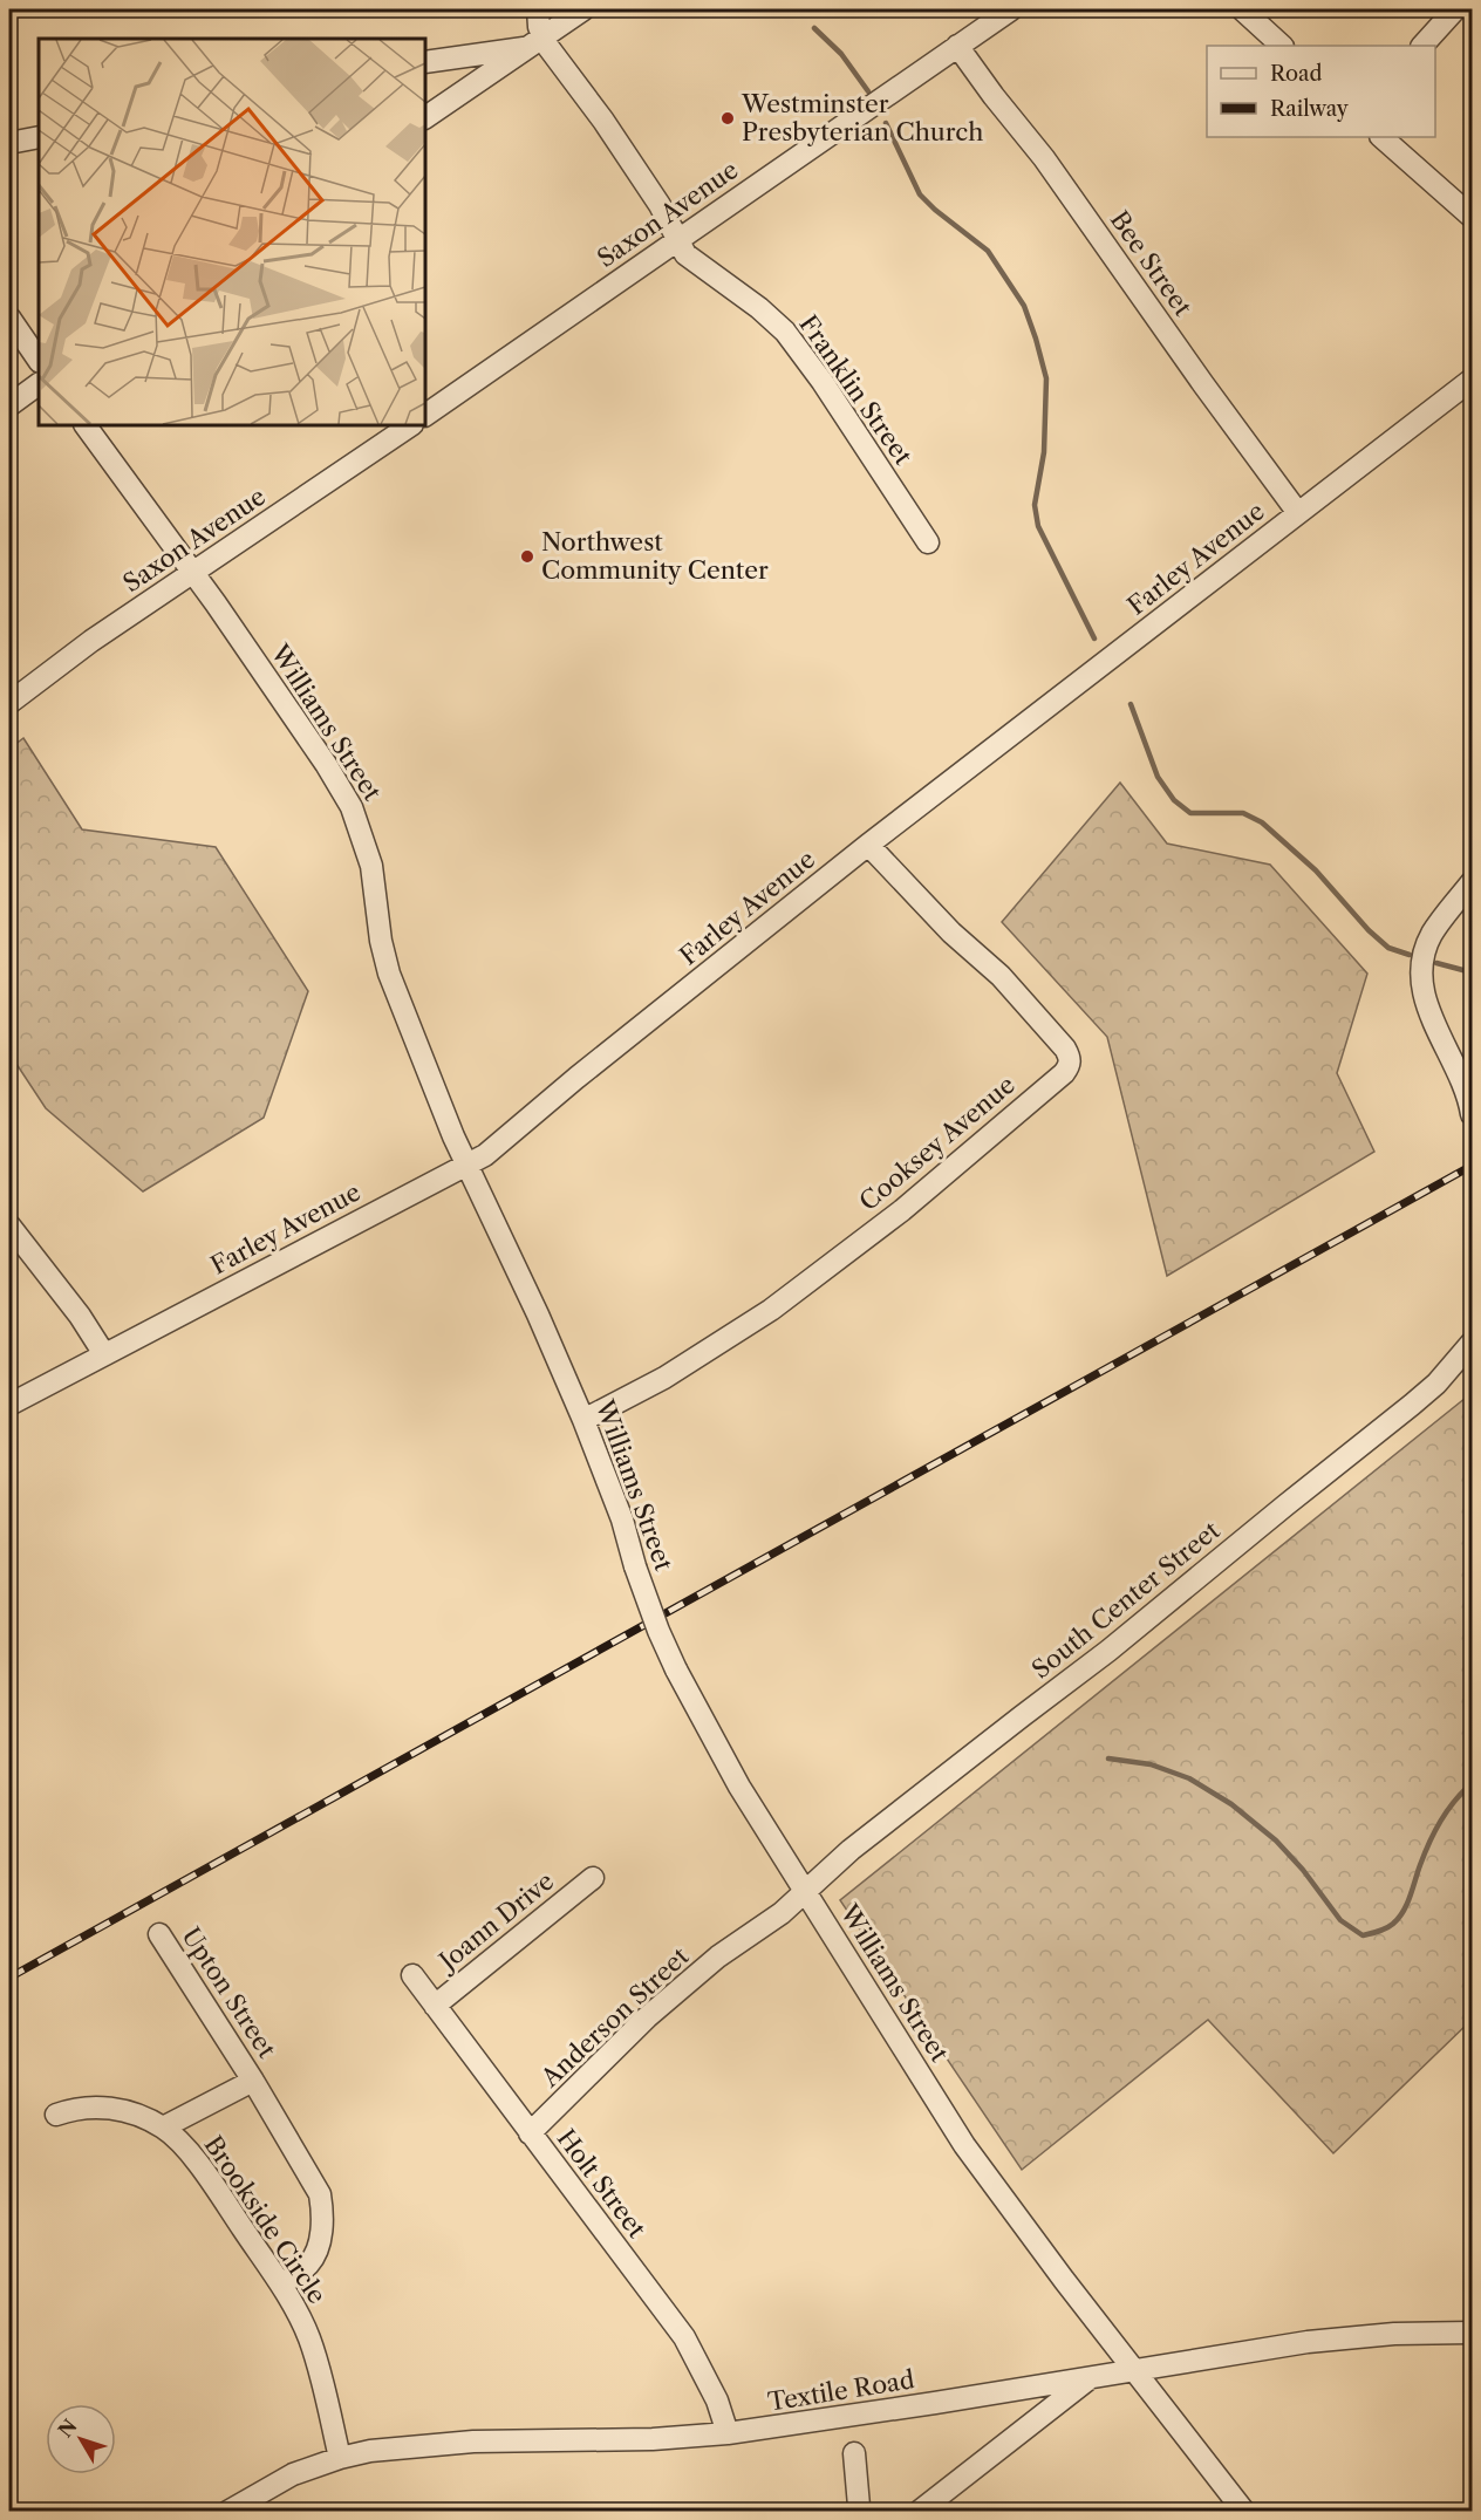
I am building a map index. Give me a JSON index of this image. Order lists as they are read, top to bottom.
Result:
{
  "streets": {
    "street": [
      "Saxon Avenue",
      "Bee Street",
      "Franklin Street",
      "Farley Avenue",
      "Williams Street",
      "Cooksey Avenue",
      "South Center Street",
      "Joann Drive",
      "Upton Street",
      "Anderson Street",
      "Holt Street",
      "Brookside Circle",
      "Textile Road"
    ]
  },
  "crossings": [
    ["Saxon Avenue", "Bee Street"],
    ["Saxon Avenue", "Franklin Street"],
    ["Saxon Avenue", "Williams Street"],
    ["Bee Street", "Farley Avenue"],
    ["Farley Avenue", "Williams Street"],
    ["Farley Avenue", "Cooksey Avenue"],
    ["Williams Street", "Cooksey Avenue"],
    ["Williams Street", "South Center Street"],
    ["Williams Street", "Anderson Street"],
    ["Williams Street", "Textile Road"],
    ["South Center Street", "Anderson Street"],
    ["Joann Drive", "Holt Street"],
    ["Upton Street", "Brookside Circle"],
    ["Anderson Street", "Holt Street"],
    ["Holt Street", "Textile Road"],
    ["Brookside Circle", "Textile Road"]
  ],
  "places": ["Westminster Presbyterian Church", "Northwest Community Center"],
  "legend": ["Road", "Railway"],
  "north": "top left"
}
